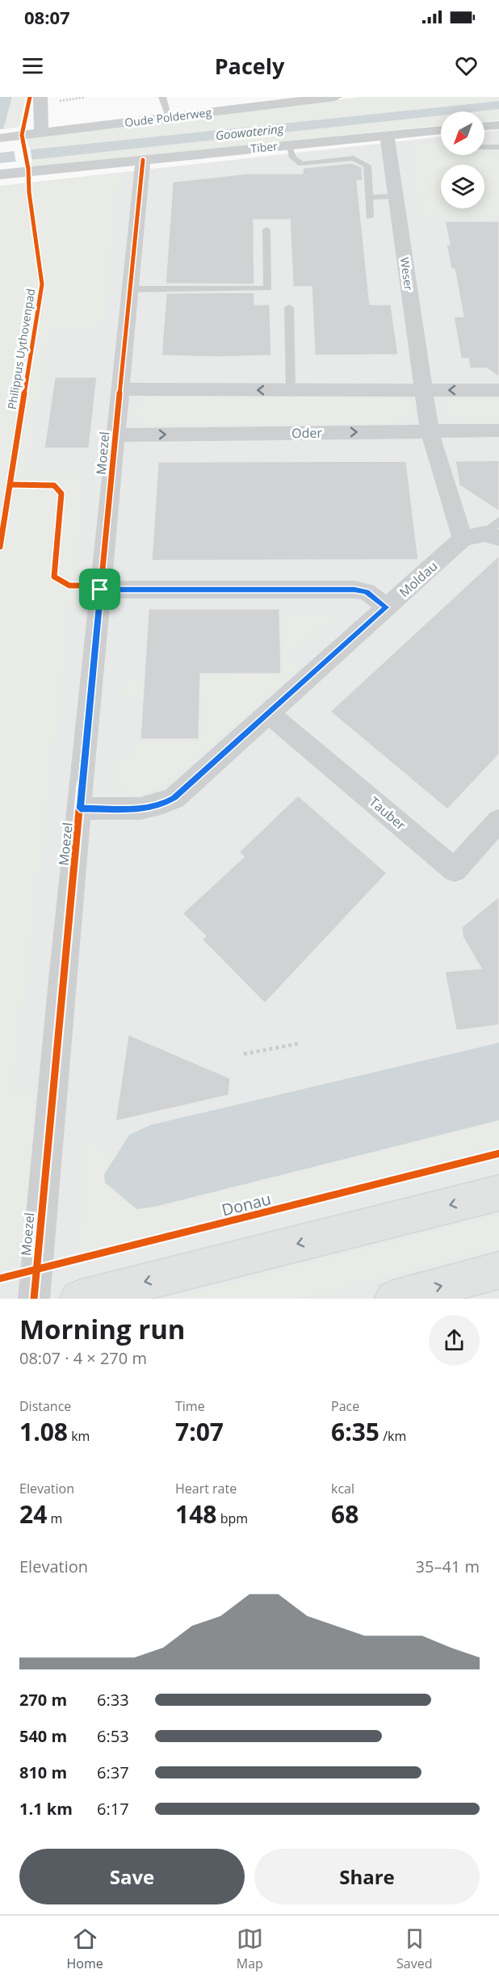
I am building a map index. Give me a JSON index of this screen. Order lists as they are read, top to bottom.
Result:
{
  "streets": {
    "street": [
      "Oude Polderweg",
      "Tiber",
      "Weser",
      "Oder",
      "Moezel",
      "Moldau",
      "Tauber"
    ],
    "cycle path": ["Philippus Uythovenpad", "Donau"]
  },
  "crossings": [
    ["Tiber", "Weser"],
    ["Tiber", "Moezel"],
    ["Weser", "Oder"],
    ["Oder", "Moezel"],
    ["Moezel", "Moldau"],
    ["Moldau", "Tauber"]
  ],
  "water": ["Goowatering"],
  "north": "bottom left",
  "page": {
    "status": "08:07",
    "header": "Pacely",
    "heading": ["Morning run", "08:07 · 4 × 270 m"],
    "stats": [
      ["Distance", "1.08 km"],
      ["Time", "7:07"],
      ["Pace", "6:35 /km"],
      ["Elevation", "24 m"],
      ["Heart rate", "148 bpm"],
      ["kcal", "68"]
    ],
    "chart": ["Elevation", "35–41 m"],
    "list": [
      {
        "name": "270 m",
        "note": "6:33"
      },
      {
        "name": "540 m",
        "note": "6:53"
      },
      {
        "name": "810 m",
        "note": "6:37"
      },
      {
        "name": "1.1 km",
        "note": "6:17"
      }
    ],
    "buttons": ["Save", "Share"],
    "tabs": ["Home", "Map", "Saved"]
  }
}
